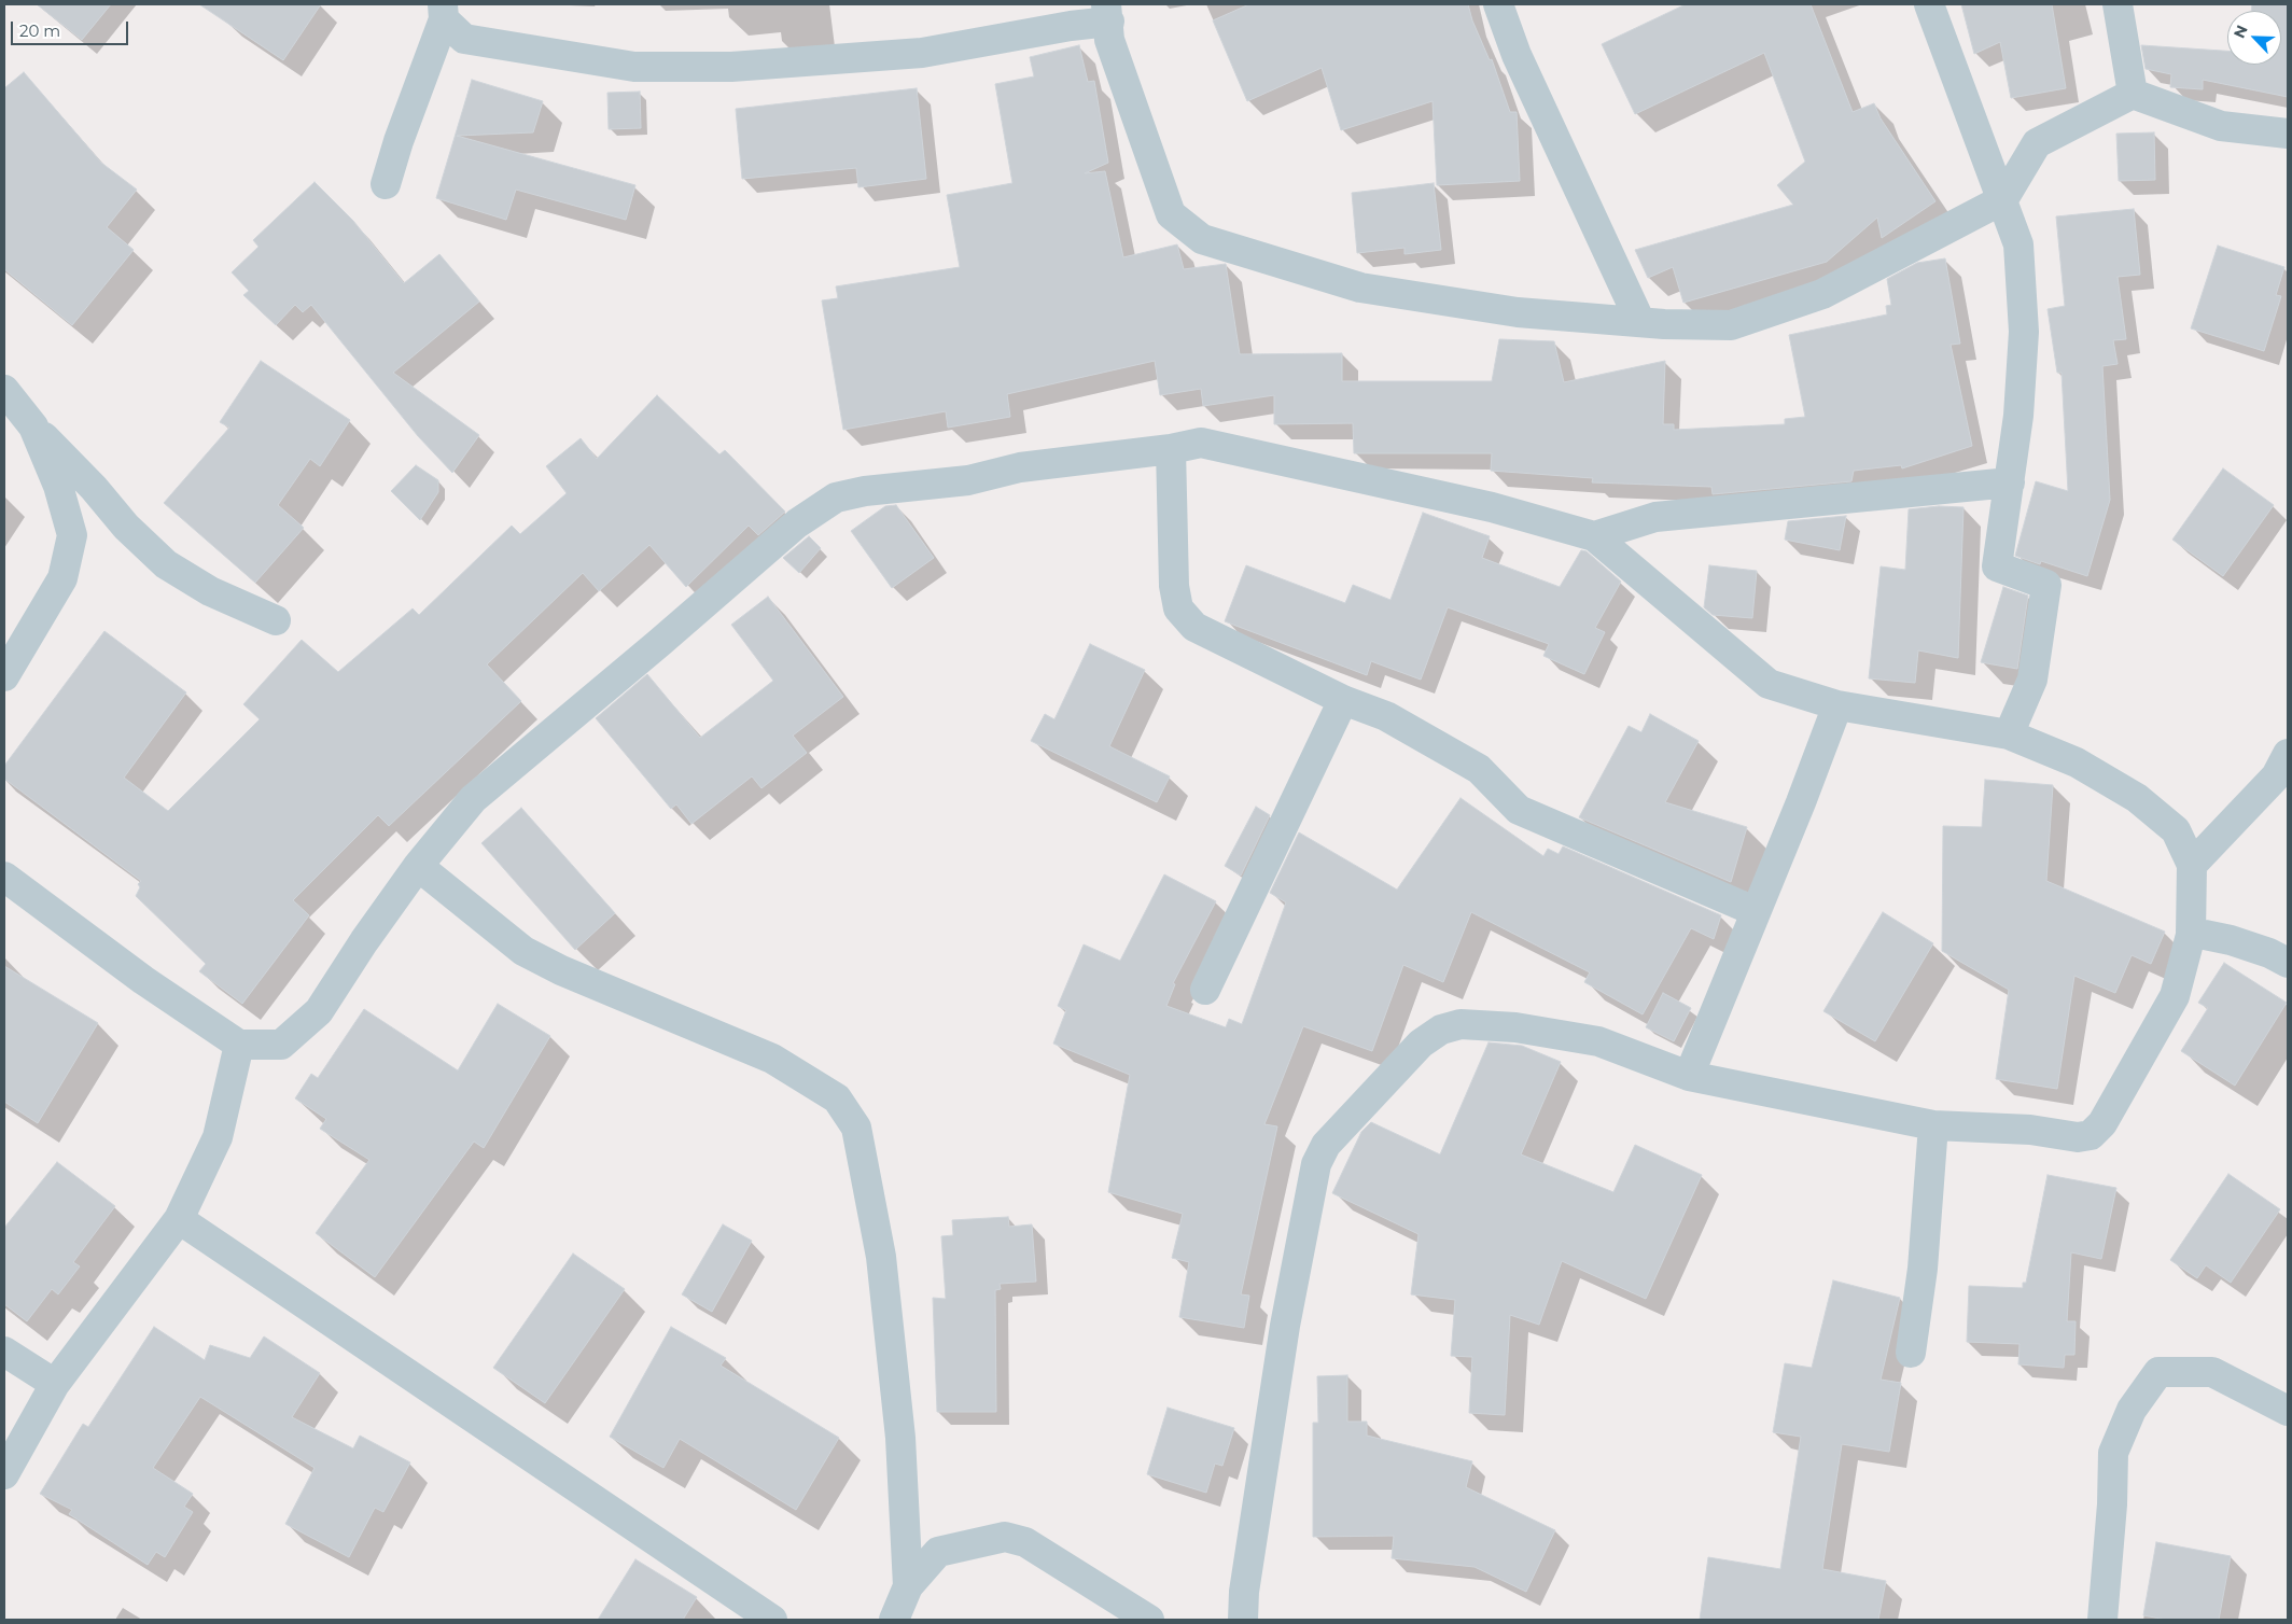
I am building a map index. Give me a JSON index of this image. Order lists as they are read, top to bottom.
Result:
{
  "scale_bar": "20 m",
  "north": "top left"
}
